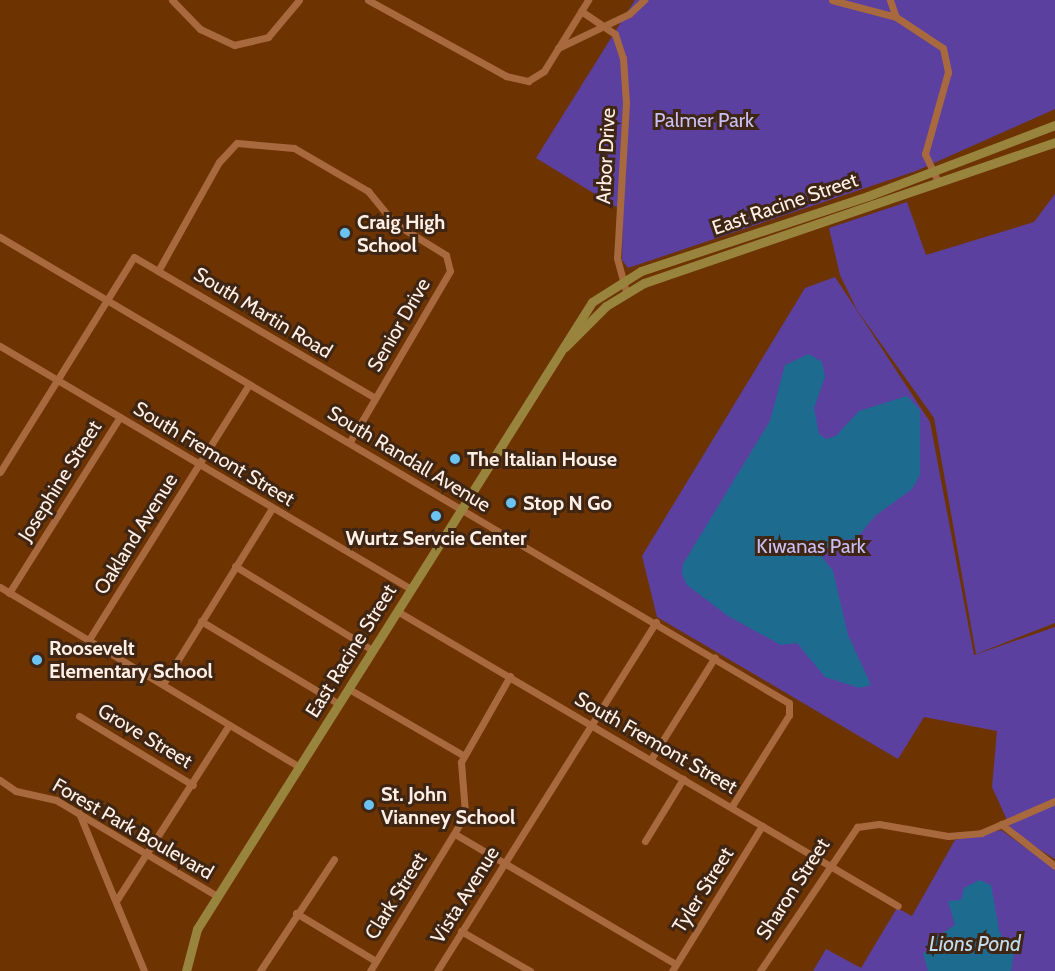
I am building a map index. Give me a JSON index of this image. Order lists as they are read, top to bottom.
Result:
{
  "streets": {
    "main road": ["East Racine Street"],
    "street": [
      "Arbor Drive",
      "South Martin Road",
      "Senior Drive",
      "South Fremont Street",
      "South Randall Avenue",
      "Josephine Street",
      "Oakland Avenue",
      "Grove Street",
      "Forest Park Boulevard",
      "Sharon Street",
      "Tyler Street",
      "Vista Avenue",
      "Clark Street"
    ]
  },
  "crossings": [
    ["Arbor Drive", "East Racine Street"],
    ["East Racine Street", "South Fremont Street"],
    ["East Racine Street", "South Randall Avenue"],
    ["East Racine Street", "Forest Park Boulevard"],
    ["South Martin Road", "Senior Drive"],
    ["South Martin Road", "South Randall Avenue"],
    ["Senior Drive", "South Randall Avenue"],
    ["South Fremont Street", "South Randall Avenue"],
    ["South Fremont Street", "Josephine Street"],
    ["South Fremont Street", "Oakland Avenue"],
    ["South Fremont Street", "Sharon Street"],
    ["South Fremont Street", "Tyler Street"],
    ["South Fremont Street", "Vista Avenue"],
    ["South Randall Avenue", "Oakland Avenue"],
    ["South Randall Avenue", "Vista Avenue"]
  ],
  "water": ["Lions Pond"],
  "parks": ["Palmer Park", "Kiwanas Park"],
  "places": [
    "Craig High School",
    "The Italian House",
    "Stop N Go",
    "Wurtz Servcie Center",
    "Roosevelt Elementary School",
    "St. John Vianney School"
  ]
}
